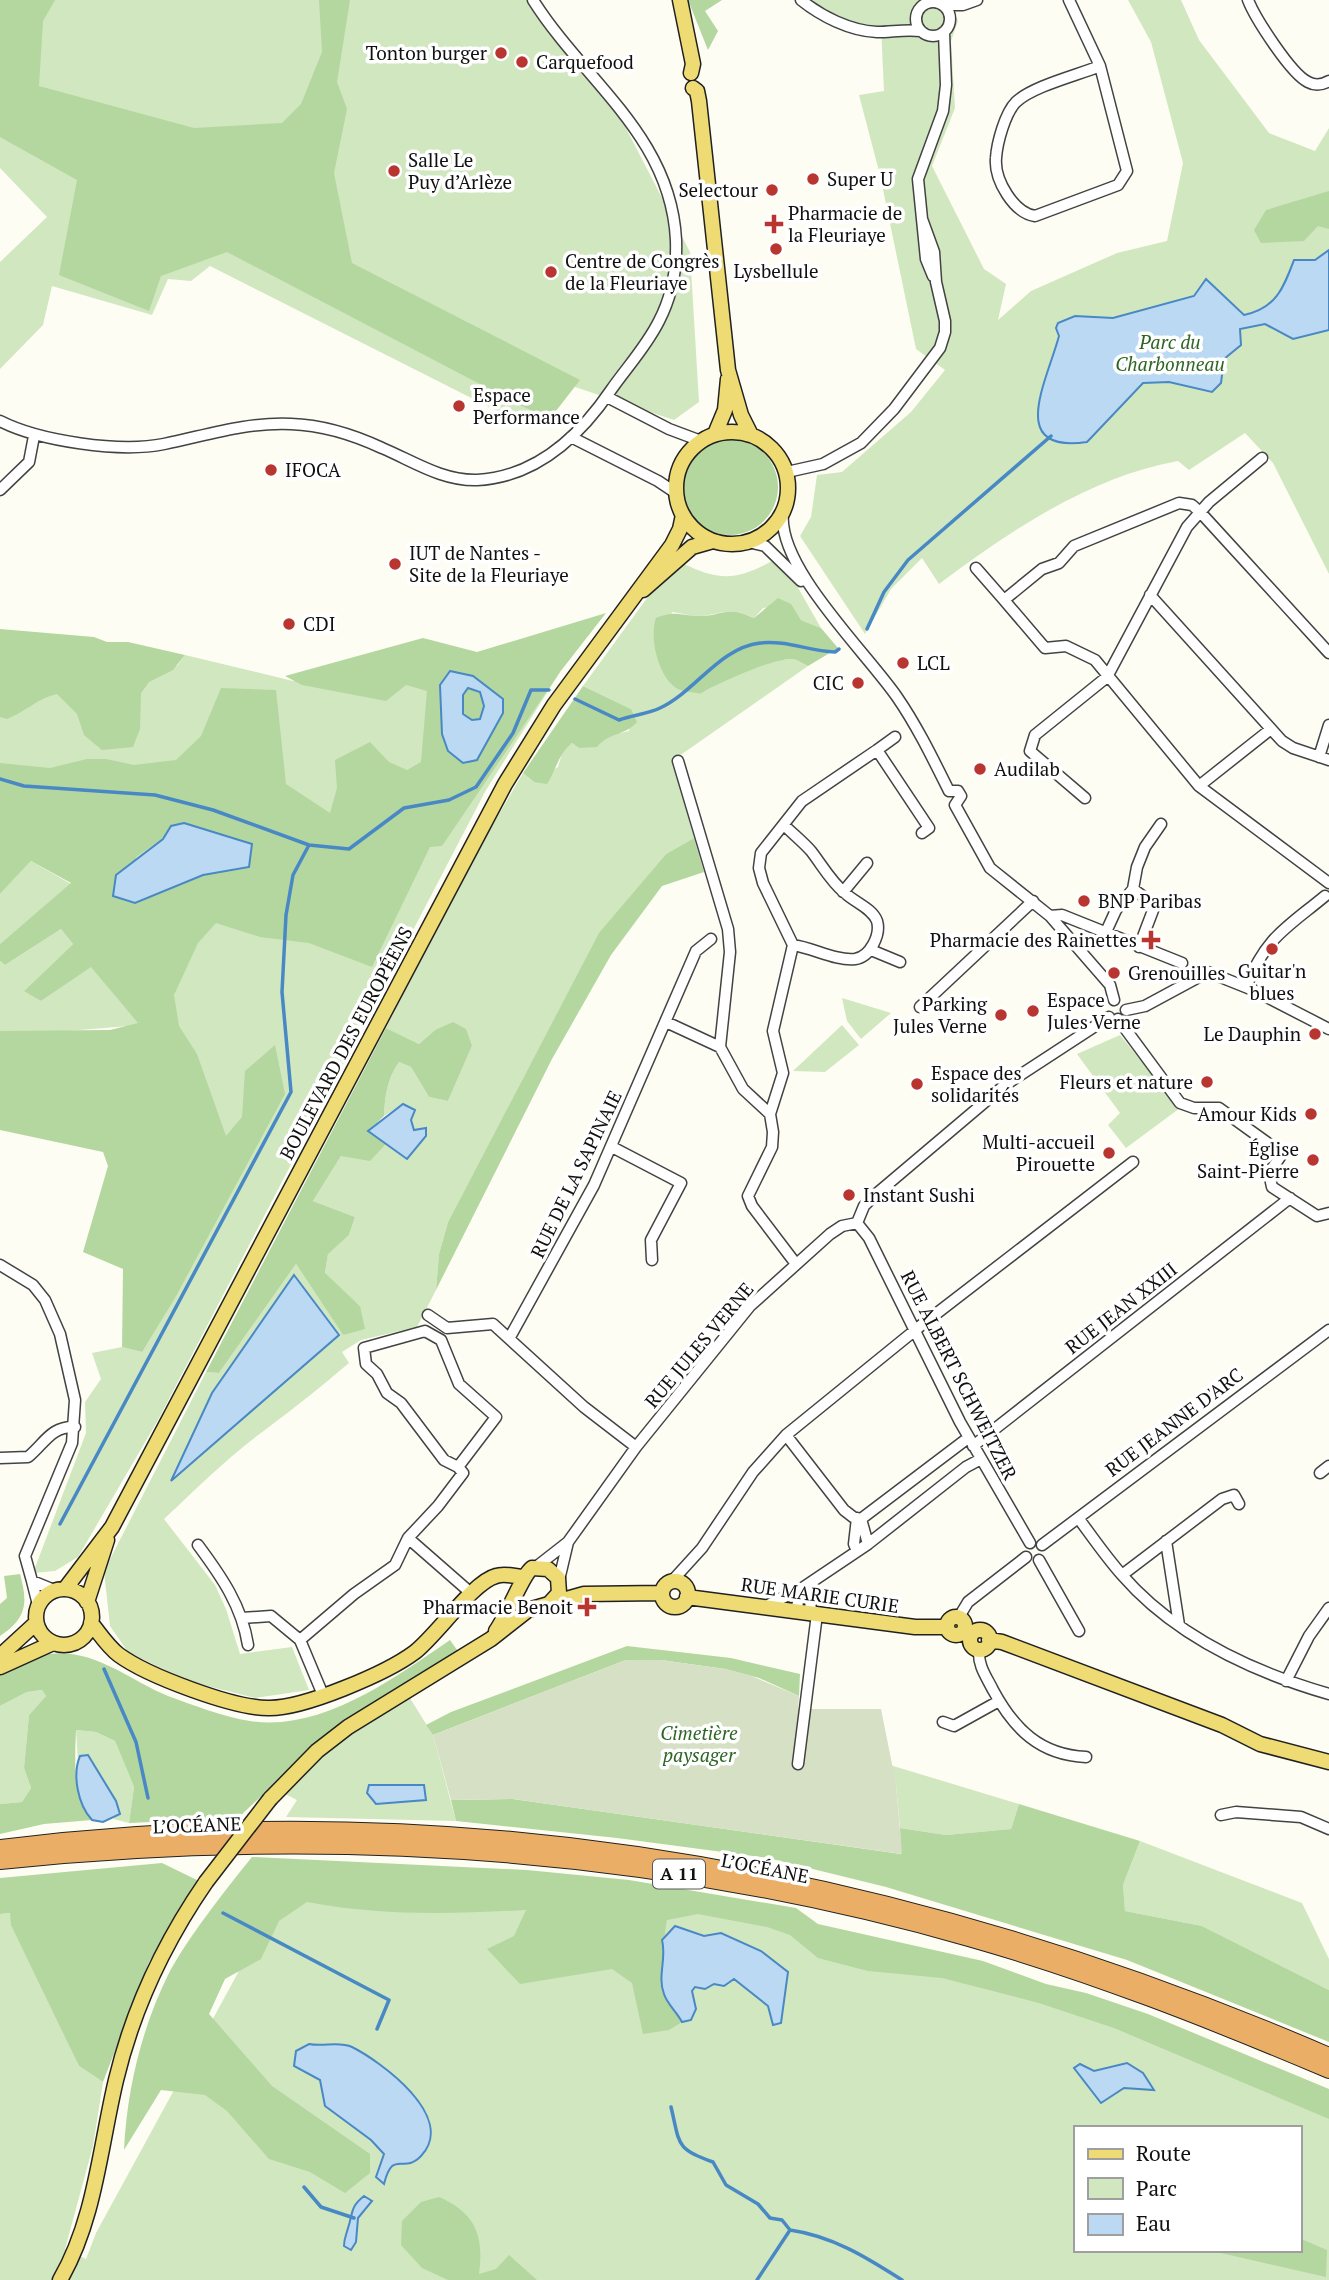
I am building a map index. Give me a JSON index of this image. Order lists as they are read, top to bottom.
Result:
{
  "streets": {
    "highway": ["L’OCÉANE", "A 11"],
    "main road": ["BOULEVARD DES EUROPÉENS", "RUE MARIE CURIE"],
    "street": [
      "RUE DE LA SAPINAIE",
      "RUE JEAN XXIII",
      "RUE JULES VERNE",
      "RUE ALBERT SCHWEITZER",
      "RUE JEANNE D'ARC"
    ]
  },
  "crossings": [
    ["RUE JEAN XXIII", "RUE ALBERT SCHWEITZER"],
    ["RUE JULES VERNE", "RUE ALBERT SCHWEITZER"],
    ["RUE ALBERT SCHWEITZER", "RUE JEANNE D'ARC"]
  ],
  "parks": ["Parc du Charbonneau", "Cimetière paysager"],
  "places": {
    "other": [
      "Tonton burger",
      "Carquefood",
      "Salle Le Puy d’Arlèze",
      "Super U",
      "Selectour",
      "Lysbellule",
      "Centre de Congrès de la Fleuriaye",
      "Espace Performance",
      "IFOCA",
      "IUT de Nantes - Site de la Fleuriaye",
      "CDI",
      "LCL",
      "CIC",
      "Audilab",
      "BNP Paribas",
      "Guitar'n blues",
      "Grenouilles",
      "Espace Jules Verne",
      "Parking Jules Verne",
      "Le Dauphin",
      "Fleurs et nature",
      "Espace des solidarités",
      "Amour Kids",
      "Multi-accueil Pirouette",
      "Église Saint-Pierre",
      "Instant Sushi"
    ],
    "health": ["Pharmacie de la Fleuriaye", "Pharmacie des Rainettes", "Pharmacie Benoit"]
  },
  "legend": ["Route", "Parc", "Eau"]
}
